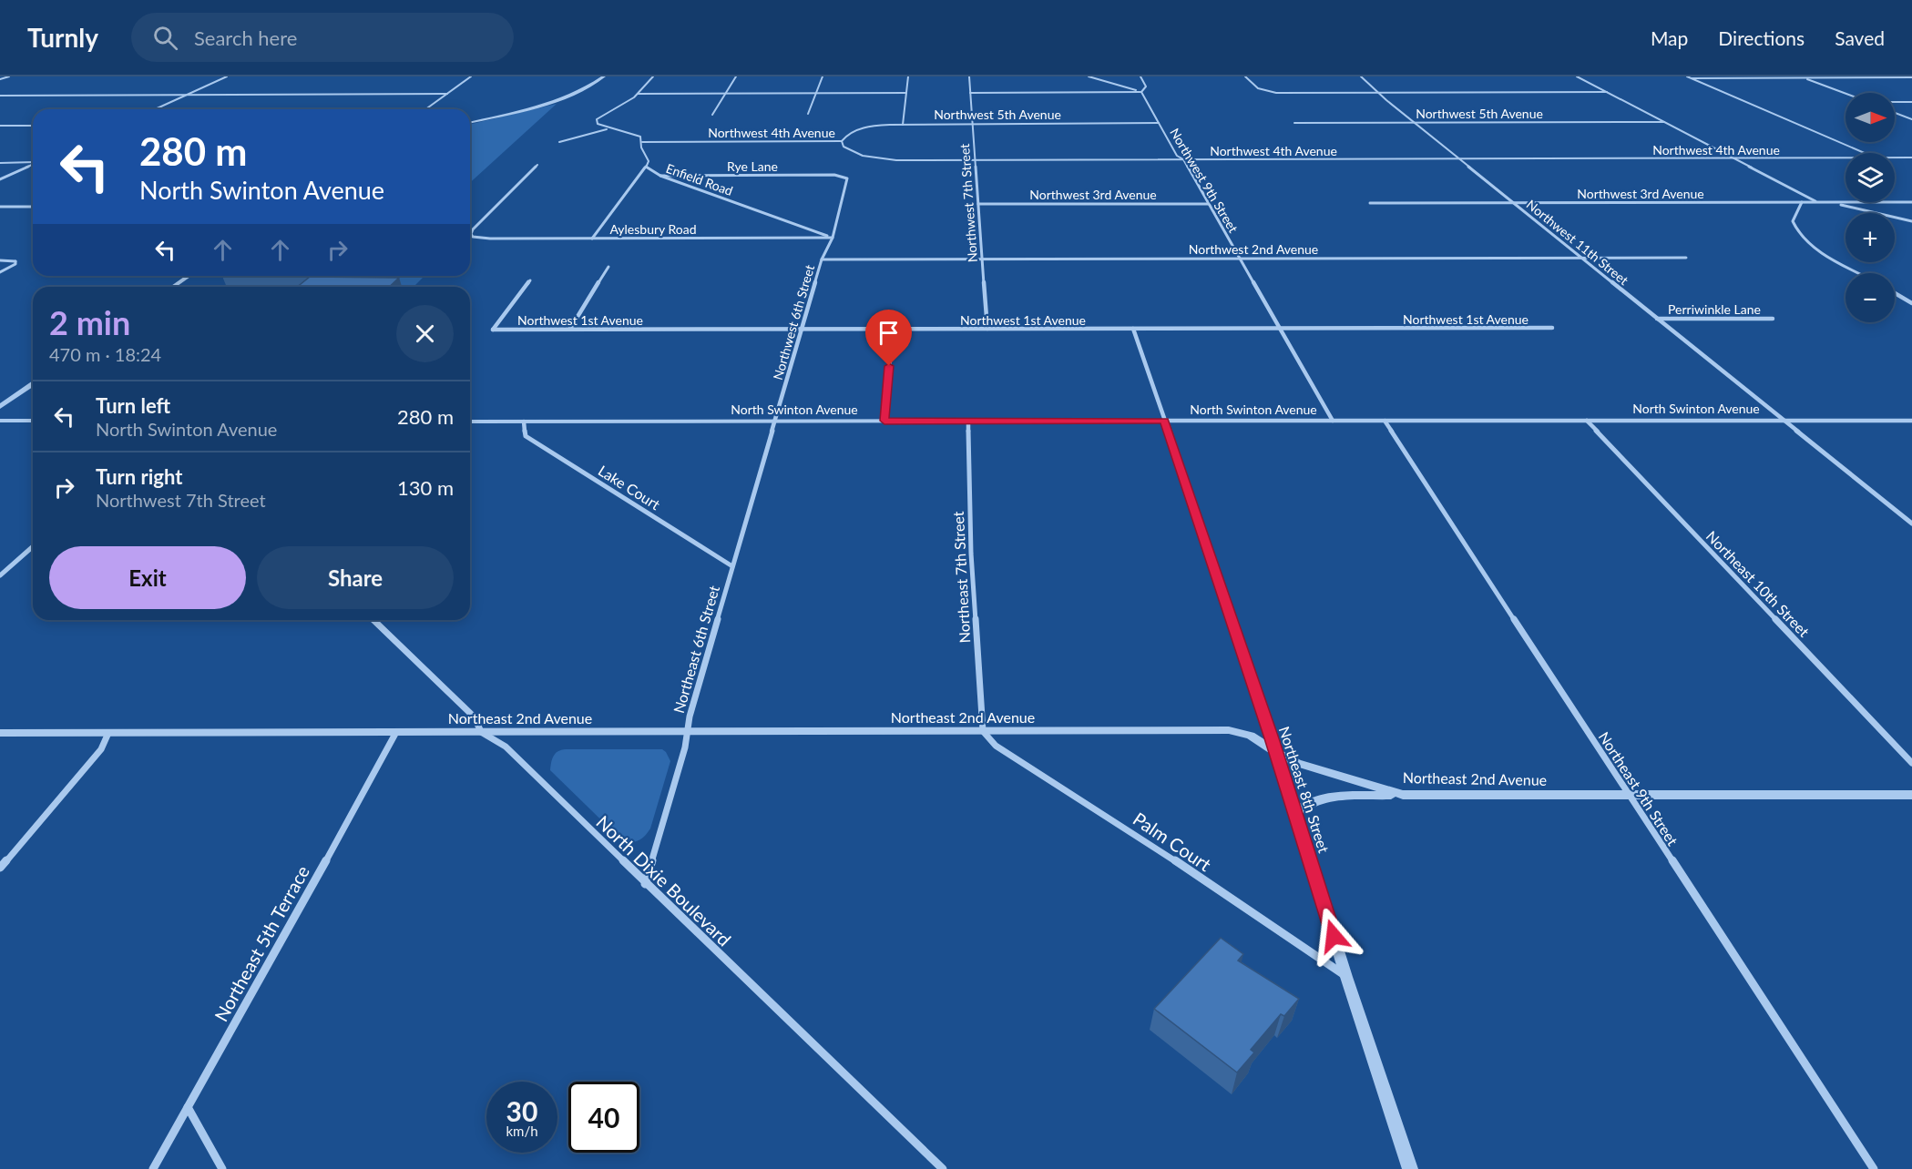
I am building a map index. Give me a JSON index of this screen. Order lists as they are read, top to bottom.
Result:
{
  "streets": {
    "street": [
      "Northwest 5th Avenue",
      "Northwest 4th Avenue",
      "Rye Lane",
      "Enfield Road",
      "Northwest 9th Street",
      "Northwest 3rd Avenue",
      "Northwest 7th Street",
      "Aylesbury Road",
      "Northwest 11th Street",
      "Northwest 2nd Avenue",
      "Perriwinkle Lane",
      "Northwest 1st Avenue",
      "Northwest 6th Street",
      "North Swinton Avenue",
      "Lake Court",
      "Northeast 7th Street",
      "Northeast 10th Street",
      "Northeast 6th Street",
      "Northeast 2nd Avenue",
      "Northeast 9th Street",
      "Northeast 8th Street",
      "Palm Court",
      "North Dixie Boulevard",
      "Northeast 5th Terrace"
    ]
  },
  "crossings": [
    ["Northwest 5th Avenue", "Northwest 4th Avenue"],
    ["Northwest 5th Avenue", "Northwest 9th Street"],
    ["Northwest 5th Avenue", "Northwest 7th Street"],
    ["Northwest 5th Avenue", "Northwest 11th Street"],
    ["Northwest 4th Avenue", "Enfield Road"],
    ["Northwest 4th Avenue", "Northwest 9th Street"],
    ["Northwest 4th Avenue", "Northwest 7th Street"],
    ["Northwest 4th Avenue", "Northwest 11th Street"],
    ["Rye Lane", "Enfield Road"],
    ["Rye Lane", "Northwest 6th Street"],
    ["Enfield Road", "Aylesbury Road"],
    ["Enfield Road", "Northwest 6th Street"],
    ["Northwest 9th Street", "Northwest 3rd Avenue"],
    ["Northwest 9th Street", "Northwest 2nd Avenue"],
    ["Northwest 9th Street", "Northwest 1st Avenue"],
    ["Northwest 9th Street", "North Swinton Avenue"],
    ["Northwest 3rd Avenue", "Northwest 7th Street"],
    ["Northwest 3rd Avenue", "Northwest 11th Street"],
    ["Northwest 7th Street", "Northwest 2nd Avenue"],
    ["Northwest 7th Street", "Northwest 1st Avenue"],
    ["Aylesbury Road", "Northwest 6th Street"],
    ["Northwest 11th Street", "Northwest 2nd Avenue"],
    ["Northwest 11th Street", "Perriwinkle Lane"],
    ["Northwest 11th Street", "North Swinton Avenue"],
    ["Northwest 2nd Avenue", "Northwest 6th Street"],
    ["Northwest 1st Avenue", "Northwest 6th Street"],
    ["Northwest 6th Street", "North Swinton Avenue"],
    ["Northwest 6th Street", "Northeast 6th Street"],
    ["North Swinton Avenue", "Lake Court"],
    ["North Swinton Avenue", "Northeast 7th Street"],
    ["North Swinton Avenue", "Northeast 10th Street"],
    ["North Swinton Avenue", "Northeast 6th Street"],
    ["North Swinton Avenue", "Northeast 9th Street"],
    ["North Swinton Avenue", "Northeast 8th Street"],
    ["Lake Court", "Northeast 6th Street"],
    ["Northeast 7th Street", "Northeast 2nd Avenue"],
    ["Northeast 7th Street", "Palm Court"],
    ["Northeast 6th Street", "Northeast 2nd Avenue"],
    ["Northeast 6th Street", "North Dixie Boulevard"],
    ["Northeast 2nd Avenue", "Northeast 9th Street"],
    ["Northeast 2nd Avenue", "Northeast 8th Street"],
    ["Northeast 2nd Avenue", "Palm Court"],
    ["Northeast 2nd Avenue", "North Dixie Boulevard"],
    ["Northeast 2nd Avenue", "Northeast 5th Terrace"],
    ["Northeast 8th Street", "Palm Court"]
  ],
  "north": "right",
  "page": {
    "header": "Turnly",
    "search": "Search here",
    "nav": ["Map", "Directions", "Saved"],
    "map_buttons": ["+", "−"],
    "turn": ["280 m", "North Swinton Avenue"],
    "heading": ["2 min", "470 m · 18:24"],
    "list": [
      {
        "name": "Turn left",
        "note": "North Swinton Avenue",
        "value": "280 m"
      },
      {
        "name": "Turn right",
        "note": "Northwest 7th Street",
        "value": "130 m"
      }
    ],
    "buttons": ["Exit", "Share"],
    "speed": "30 km/h",
    "limit": "40"
  }
}
